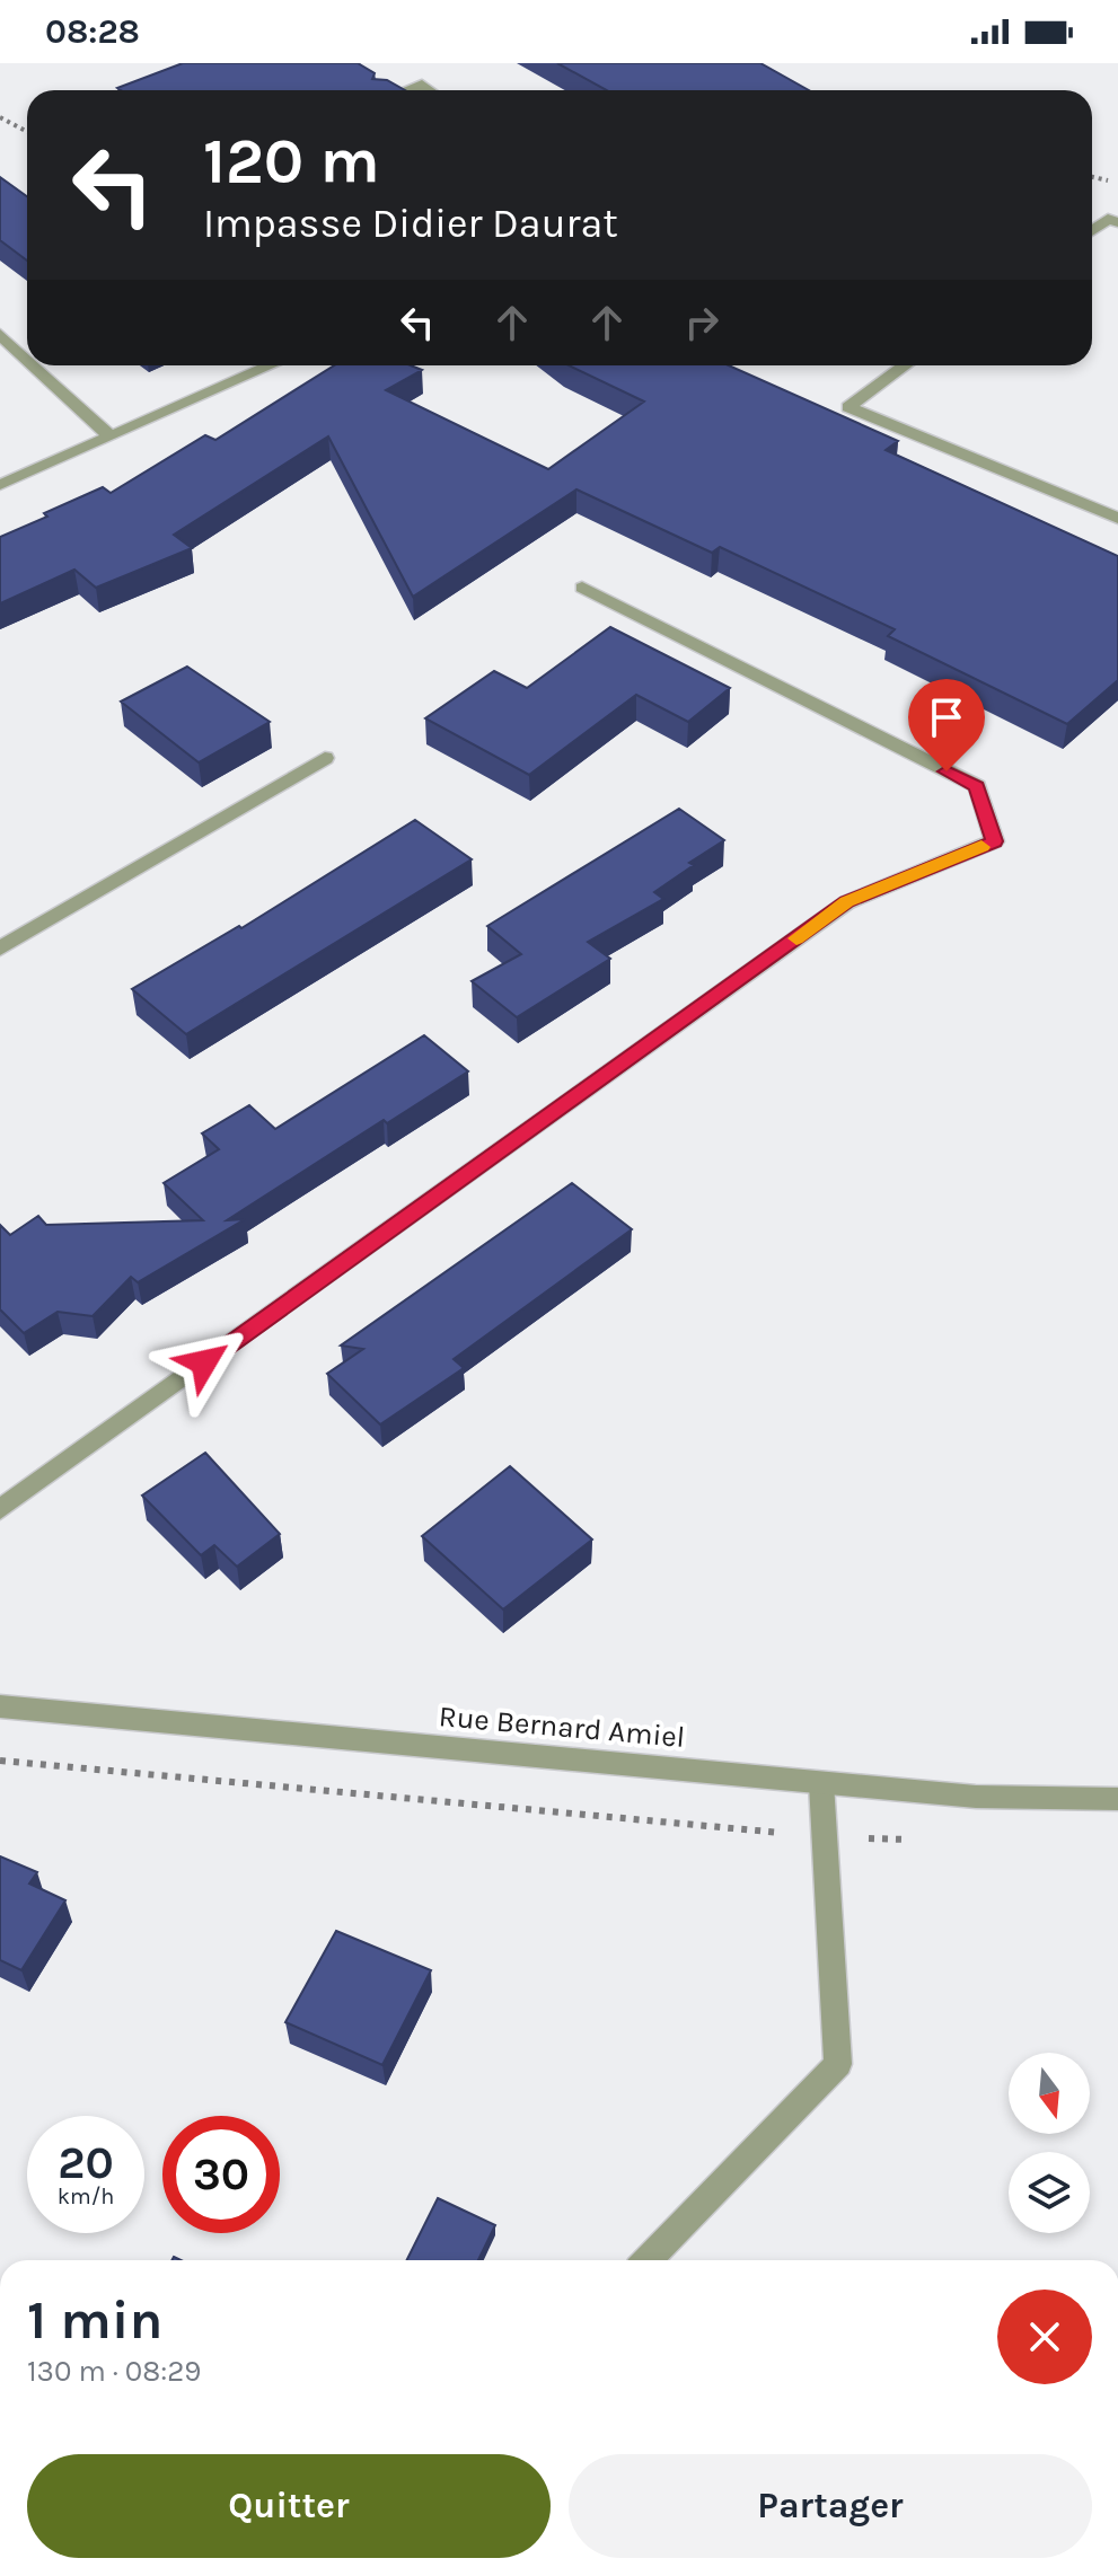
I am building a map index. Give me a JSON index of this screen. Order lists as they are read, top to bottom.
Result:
{
  "streets": {
    "street": ["Rue Bernard Amiel"]
  },
  "north": "bottom",
  "page": {
    "status": "08:28",
    "turn": ["120 m", "Impasse Didier Daurat"],
    "speed": "20 km/h",
    "limit": "30",
    "heading": ["1 min", "130 m · 08:29"],
    "buttons": ["Quitter", "Partager"]
  }
}
